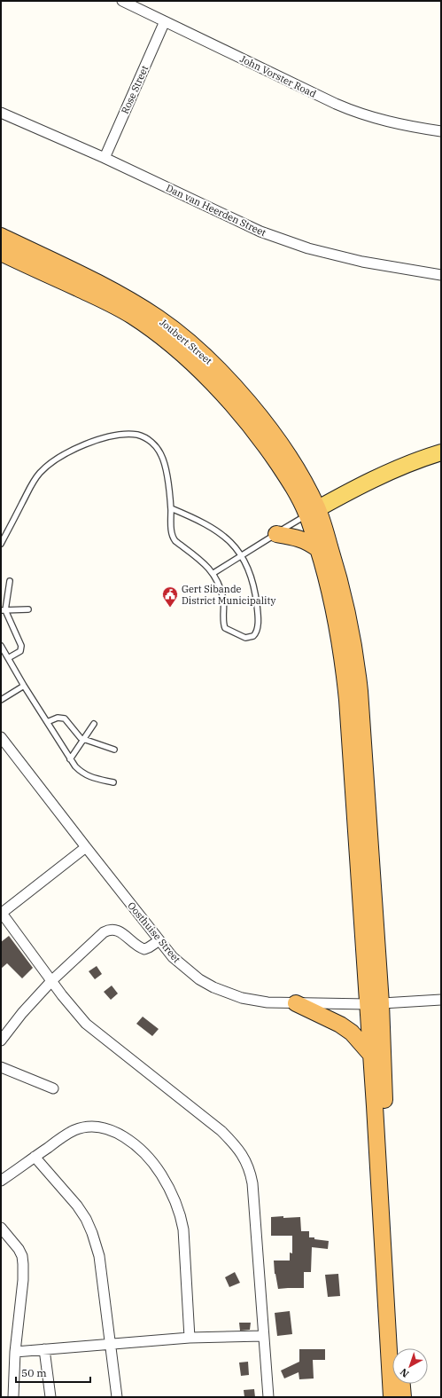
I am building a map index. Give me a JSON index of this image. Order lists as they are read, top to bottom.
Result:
{
  "streets": {
    "highway": ["Joubert Street"],
    "street": [
      "John Vorster Road",
      "Rose Street",
      "Dan van Heerden Street",
      "Oosthuise Street"
    ]
  },
  "crossings": [
    ["John Vorster Road", "Rose Street"],
    ["Rose Street", "Dan van Heerden Street"]
  ],
  "places": {
    "public building": ["Gert Sibande District Municipality"]
  },
  "scale_bar": "50 m",
  "north": "bottom left"
}
